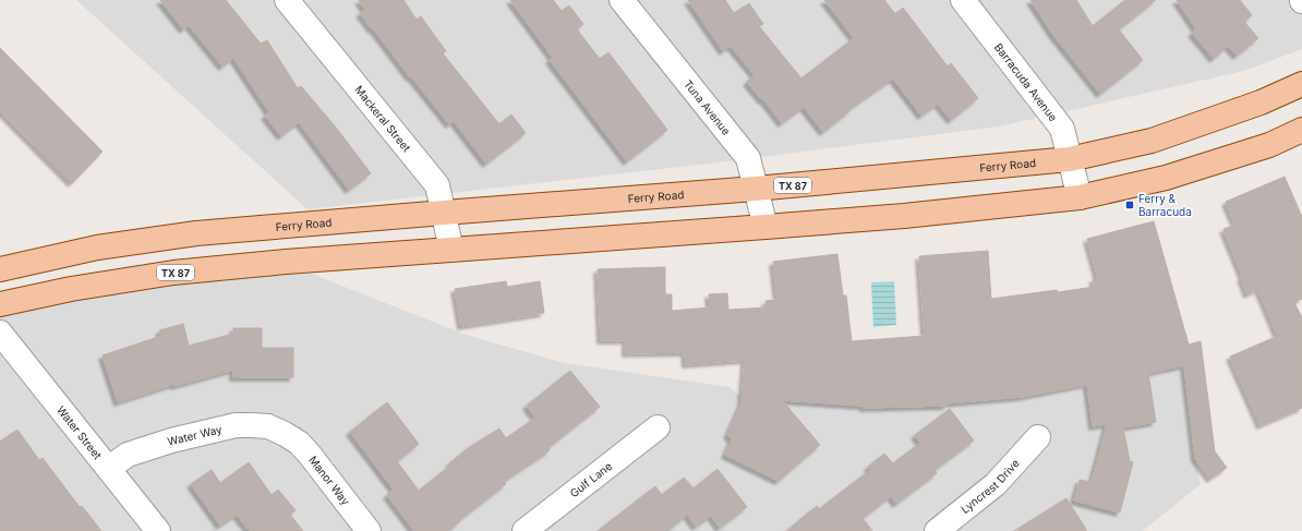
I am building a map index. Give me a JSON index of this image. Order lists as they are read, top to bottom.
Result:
{
  "streets": {
    "main road": ["Ferry Road", "TX 87"],
    "street": [
      "Barracuda Avenue",
      "Tuna Avenue",
      "Mackeral Street",
      "Water Street",
      "Water Way",
      "Gulf Lane",
      "Manor Way",
      "Lyncrest Drive"
    ]
  },
  "crossings": [
    ["Barracuda Avenue", "Ferry Road"],
    ["Barracuda Avenue", "TX 87"],
    ["Tuna Avenue", "Ferry Road"],
    ["Tuna Avenue", "TX 87"],
    ["Mackeral Street", "Ferry Road"],
    ["Mackeral Street", "TX 87"],
    ["Water Street", "Water Way"],
    ["Water Way", "Manor Way"]
  ],
  "places": {
    "transit": ["Ferry & Barracuda"]
  }
}
